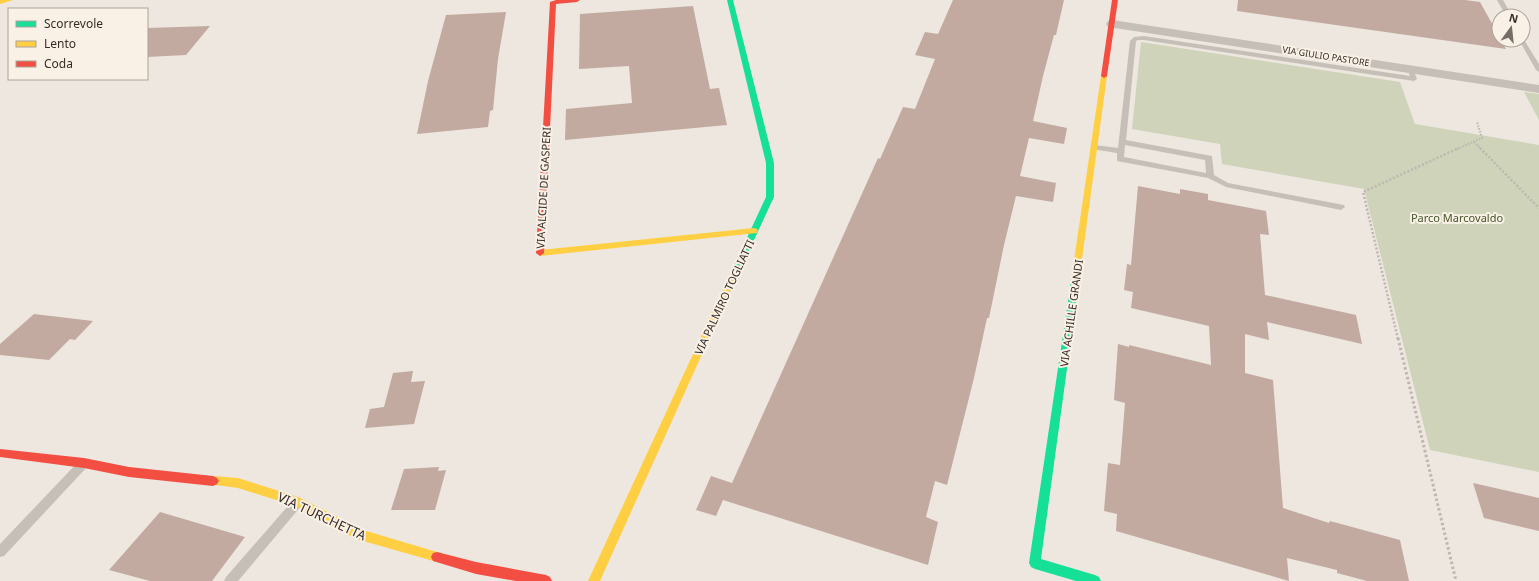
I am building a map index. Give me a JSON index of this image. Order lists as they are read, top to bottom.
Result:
{
  "streets": {
    "street": [
      "VIA GIULIO PASTORE",
      "VIA ALCIDE DE GASPERI",
      "VIA PALMIRO TOGLIATTI",
      "VIA ACHILLE GRANDI",
      "VIA TURCHETTA"
    ]
  },
  "crossings": [
    ["VIA GIULIO PASTORE", "VIA ACHILLE GRANDI"],
    ["VIA ALCIDE DE GASPERI", "VIA PALMIRO TOGLIATTI"]
  ],
  "parks": ["Parco Marcovaldo"],
  "legend": ["Scorrevole", "Lento", "Coda"],
  "north": "top"
}
